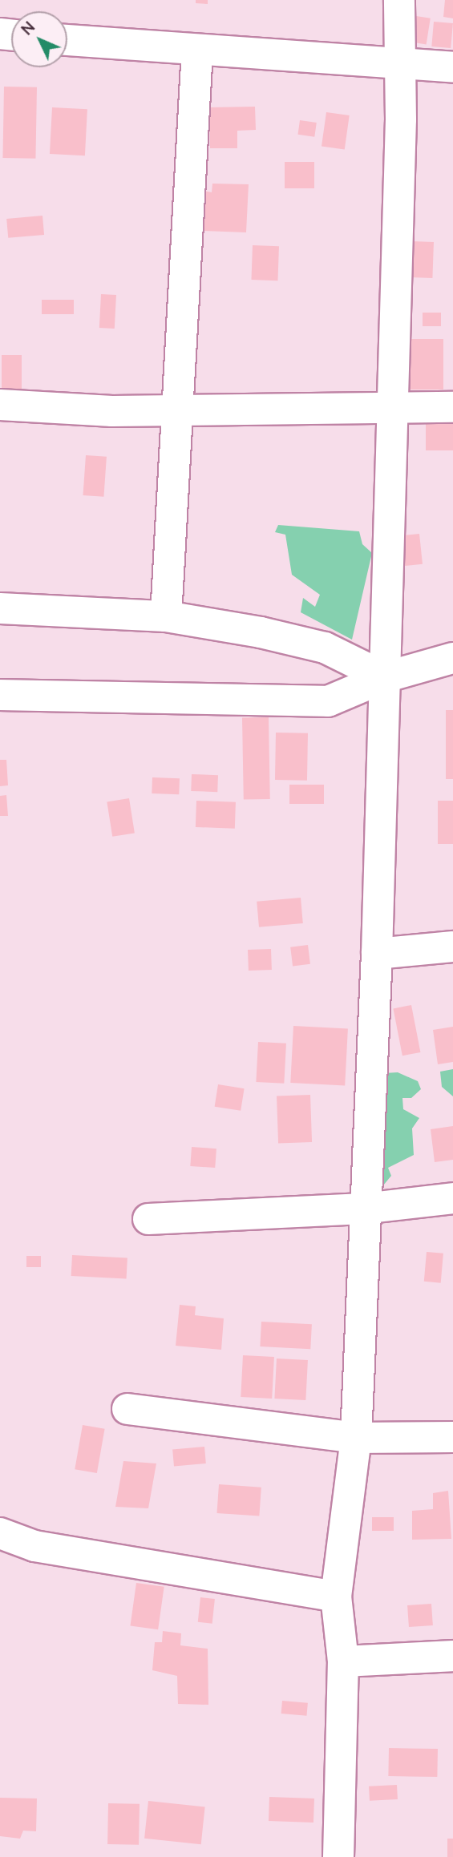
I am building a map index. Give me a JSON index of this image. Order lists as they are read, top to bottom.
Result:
{
  "north": "top left"
}
